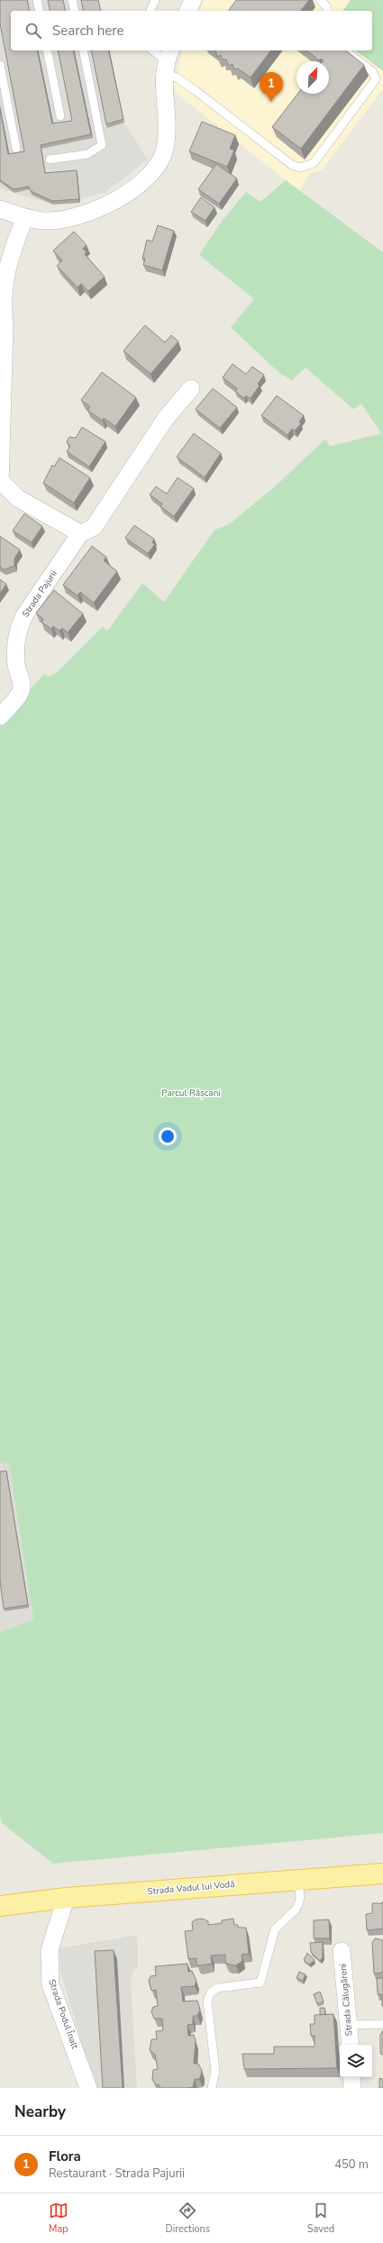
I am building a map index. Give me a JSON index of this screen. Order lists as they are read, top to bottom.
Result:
{
  "streets": {
    "main road": ["Strada Vadul lui Vodă"],
    "street": ["Strada Pajurii", "Strada Călugăreni", "Strada Podul Înalt"]
  },
  "crossings": [
    ["Strada Vadul lui Vodă", "Strada Podul Înalt"]
  ],
  "parks": ["Parcul Râșcani"],
  "north": "top right",
  "page": {
    "search": "Search here",
    "pins": "1",
    "heading": "Nearby",
    "list": [
      {
        "mark": "1",
        "name": "Flora",
        "note": "Restaurant · Strada Pajurii",
        "value": "450 m"
      }
    ],
    "nav": ["Map", "Directions", "Saved"]
  }
}
